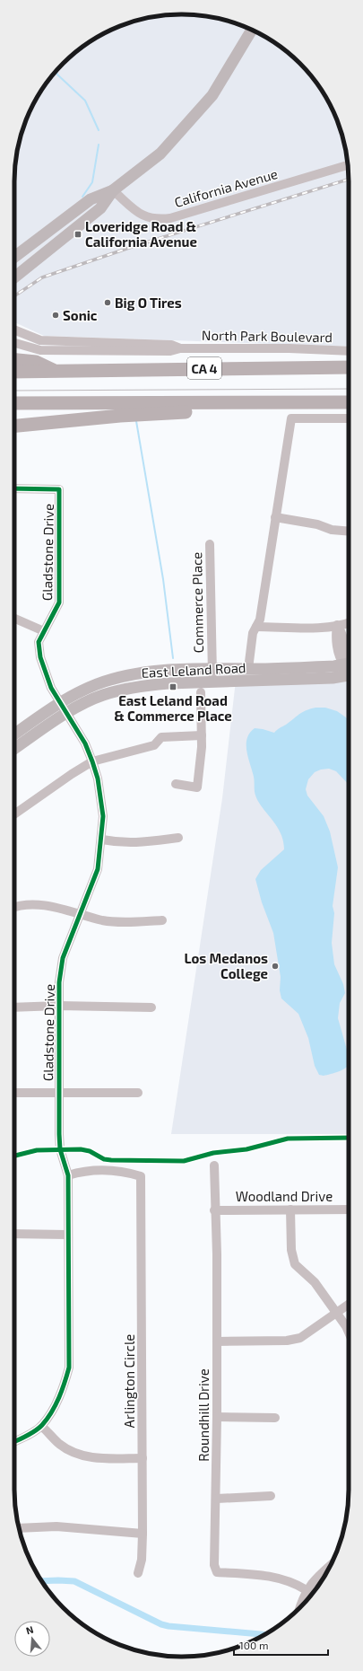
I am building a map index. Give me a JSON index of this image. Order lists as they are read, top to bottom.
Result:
{
  "streets": {
    "highway": ["CA 4"],
    "main road": ["East Leland Road"],
    "street": [
      "California Avenue",
      "North Park Boulevard",
      "Gladstone Drive",
      "Commerce Place",
      "Woodland Drive",
      "Arlington Circle",
      "Roundhill Drive"
    ]
  },
  "crossings": [
    ["Gladstone Drive", "East Leland Road"],
    ["Gladstone Drive", "Arlington Circle"],
    ["Commerce Place", "East Leland Road"],
    ["Woodland Drive", "Roundhill Drive"]
  ],
  "places": {
    "transit": ["Loveridge Road & California Avenue", "East Leland Road & Commerce Place"],
    "other": ["Big O Tires", "Sonic", "Los Medanos College"]
  },
  "scale_bar": "100 m",
  "north": "top"
}
